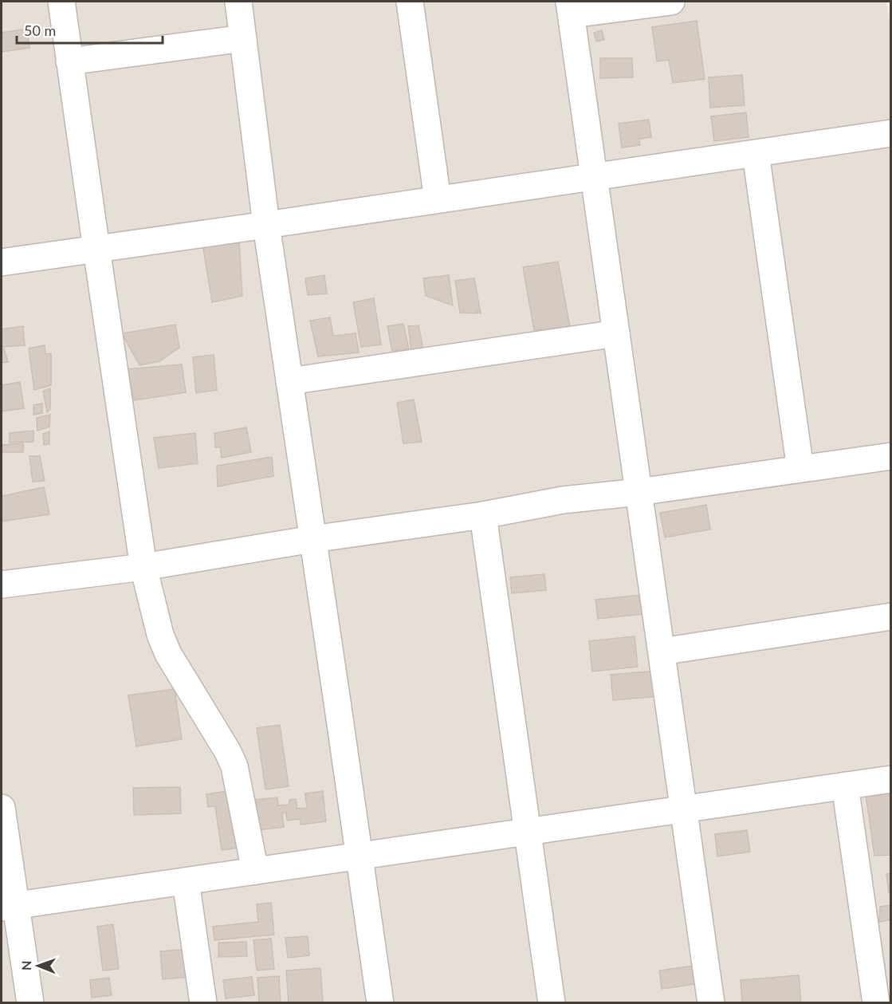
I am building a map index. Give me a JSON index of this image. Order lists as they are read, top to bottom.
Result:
{
  "scale_bar": "50 m",
  "north": "left"
}
